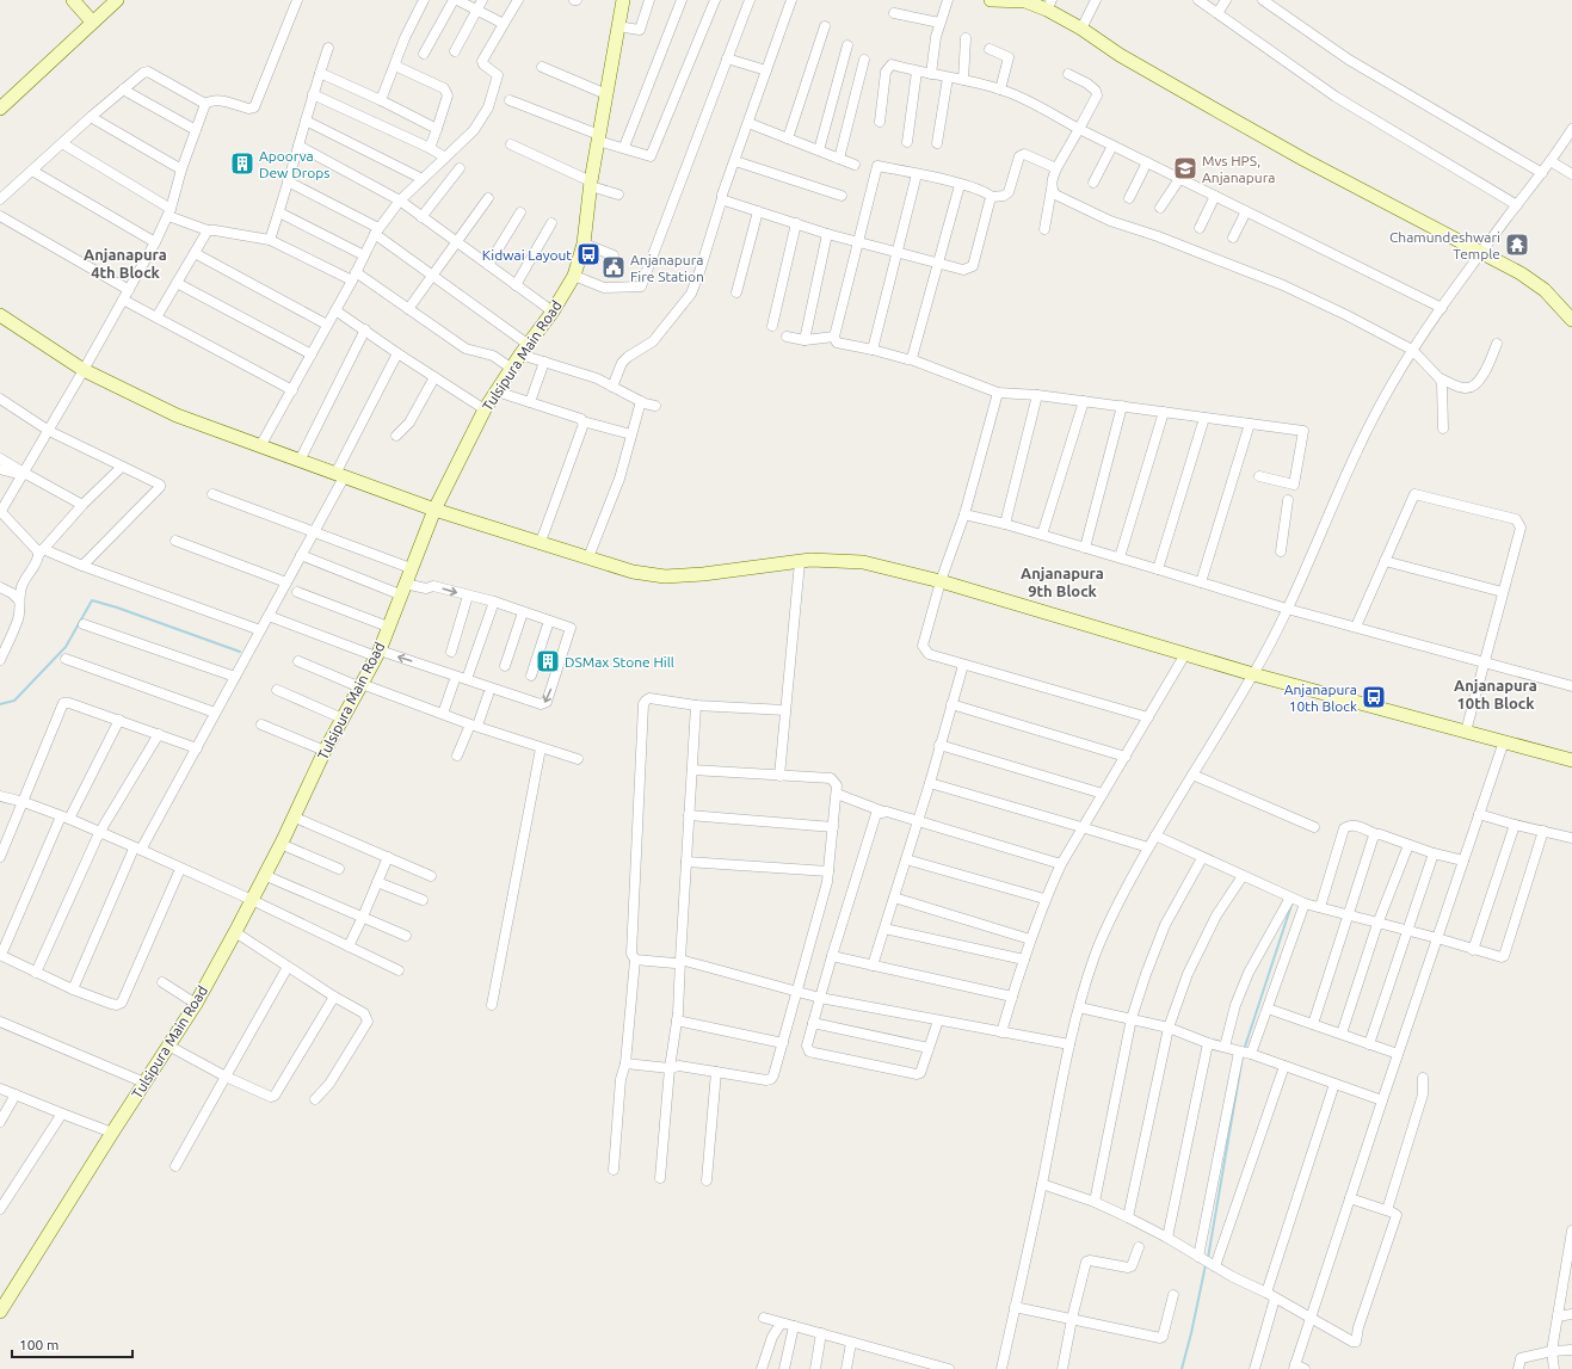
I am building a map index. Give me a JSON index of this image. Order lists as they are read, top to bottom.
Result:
{
  "streets": {
    "street": ["Tulsipura Main Road"]
  },
  "districts": ["Anjanapura 4th Block", "Anjanapura 9th Block", "Anjanapura 10th Block"],
  "places": {
    "building": ["Apoorva Dew Drops", "DSMax Stone Hill"],
    "school or university": ["Mvs HPS, Anjanapura"],
    "temple": ["Chamundeshwari Temple"],
    "bus stop": ["Kidwai Layout", "Anjanapura 10th Block"],
    "public building": ["Anjanapura Fire Station"]
  },
  "scale_bar": "100 m"
}
